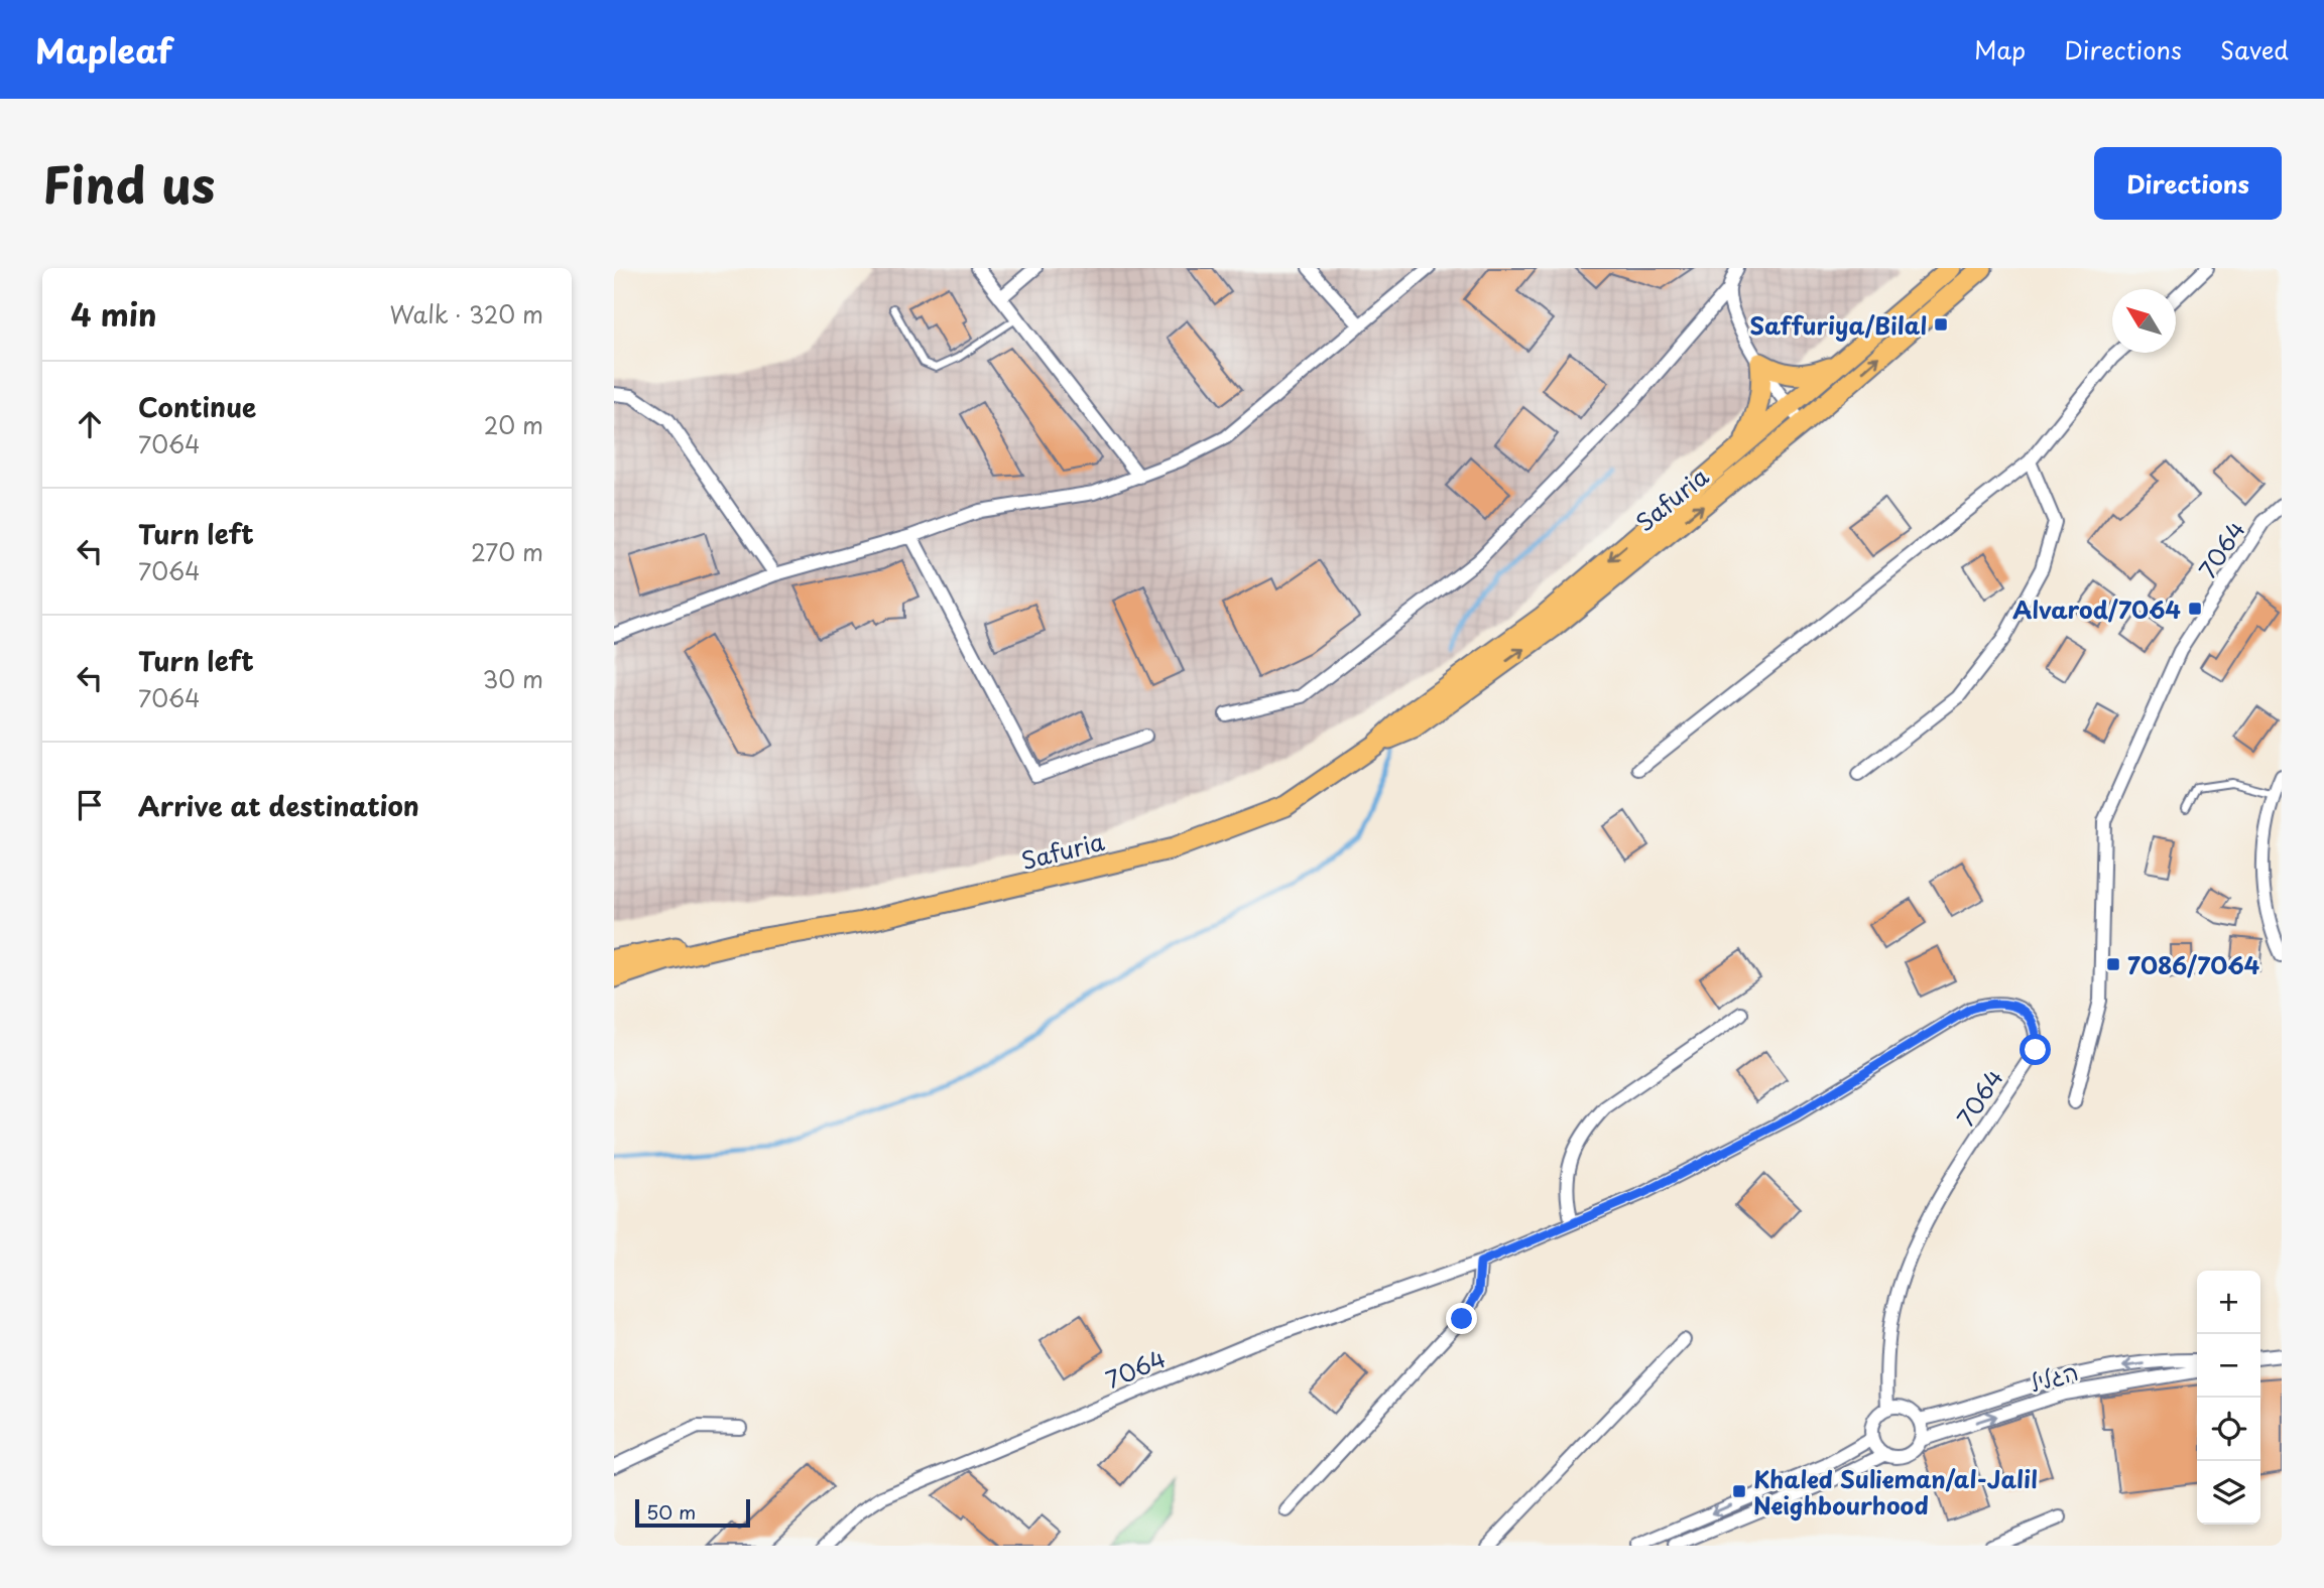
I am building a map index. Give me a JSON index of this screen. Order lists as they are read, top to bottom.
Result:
{
  "streets": {
    "main road": ["Safuria"],
    "street": ["7064", "הגליל"]
  },
  "crossings": [
    ["7064", "הגליל"]
  ],
  "places": {
    "transit": [
      "Saffuriya/Bilal",
      "Alvarod/7064",
      "7086/7064",
      "Khaled Sulieman/al-Jalil Neighbourhood"
    ]
  },
  "scale_bar": "50 m",
  "north": "top left",
  "page": {
    "header": "Mapleaf",
    "nav": ["Map", "Directions", "Saved"],
    "title": "Find us",
    "buttons": "Directions",
    "heading": ["4 min", "Walk · 320 m"],
    "list": [
      ["Continue", "7064", "20 m"],
      ["Turn left", "7064", "270 m"],
      ["Turn left", "7064", "30 m"],
      "Arrive at destination"
    ],
    "map_buttons": ["+", "−"],
    "scale": "50 m"
  }
}
